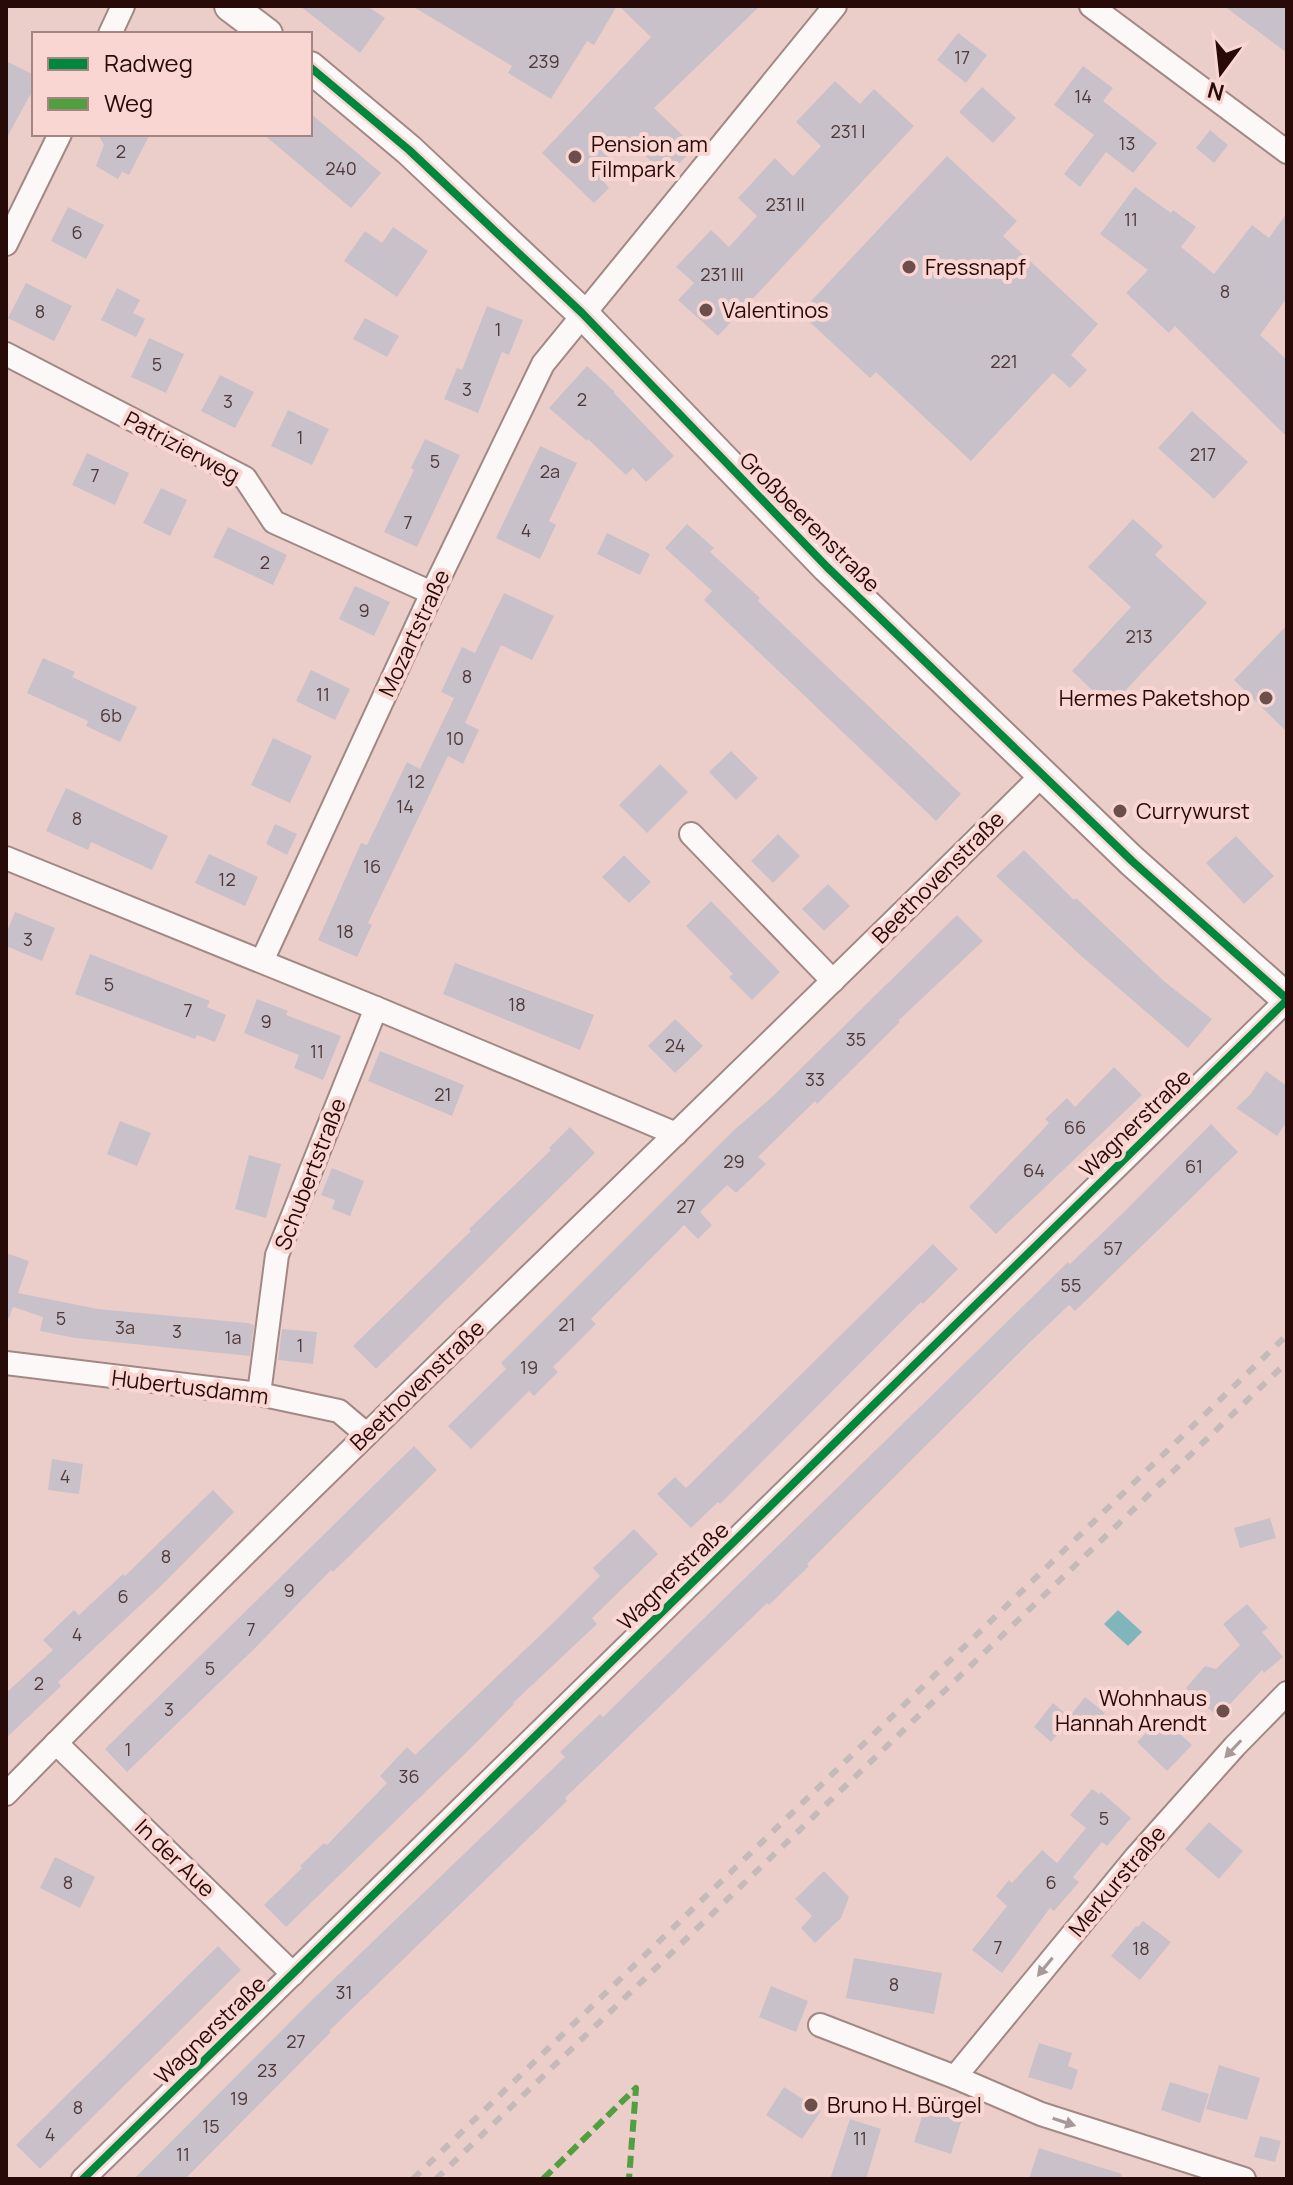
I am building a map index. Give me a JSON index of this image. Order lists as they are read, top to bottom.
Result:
{
  "streets": {
    "street": [
      "Patrizierweg",
      "Großbeerenstraße",
      "Mozartstraße",
      "Beethovenstraße",
      "Wagnerstraße",
      "Schubertstraße",
      "Hubertusdamm",
      "In der Aue",
      "Merkurstraße"
    ]
  },
  "crossings": [
    ["Patrizierweg", "Mozartstraße"],
    ["Großbeerenstraße", "Mozartstraße"],
    ["Großbeerenstraße", "Beethovenstraße"],
    ["Großbeerenstraße", "Wagnerstraße"],
    ["Beethovenstraße", "Hubertusdamm"],
    ["Beethovenstraße", "In der Aue"],
    ["Wagnerstraße", "In der Aue"],
    ["Schubertstraße", "Hubertusdamm"]
  ],
  "one_way": ["Merkurstraße"],
  "places": [
    "Pension am Filmpark",
    "Fressnapf",
    "Valentinos",
    "Hermes Paketshop",
    "Currywurst",
    "Wohnhaus Hannah Arendt",
    "Bruno H. Bürgel"
  ],
  "house_numbers": [
    "17",
    "239",
    "14",
    "231 I",
    "13",
    "2",
    "240",
    "231 II",
    "11",
    "6",
    "231 III",
    "8",
    "8",
    "1",
    "221",
    "5",
    "3",
    "2",
    "3",
    "1",
    "217",
    "5",
    "2a",
    "7",
    "7",
    "4",
    "2",
    "9",
    "213",
    "8",
    "11",
    "6b",
    "10",
    "12",
    "14",
    "8",
    "16",
    "12",
    "18",
    "3",
    "5",
    "18",
    "7",
    "9",
    "35",
    "24",
    "11",
    "33",
    "21",
    "66",
    "29",
    "61",
    "64",
    "27",
    "57",
    "55",
    "5",
    "21",
    "3a",
    "3",
    "1a",
    "1",
    "19",
    "4",
    "8",
    "9",
    "6",
    "7",
    "4",
    "5",
    "2",
    "3",
    "1",
    "36",
    "5",
    "8",
    "6",
    "7",
    "18",
    "8",
    "31",
    "27",
    "23",
    "19",
    "8",
    "15",
    "4",
    "11",
    "11"
  ],
  "legend": ["Radweg", "Weg"],
  "north": "bottom"
}
